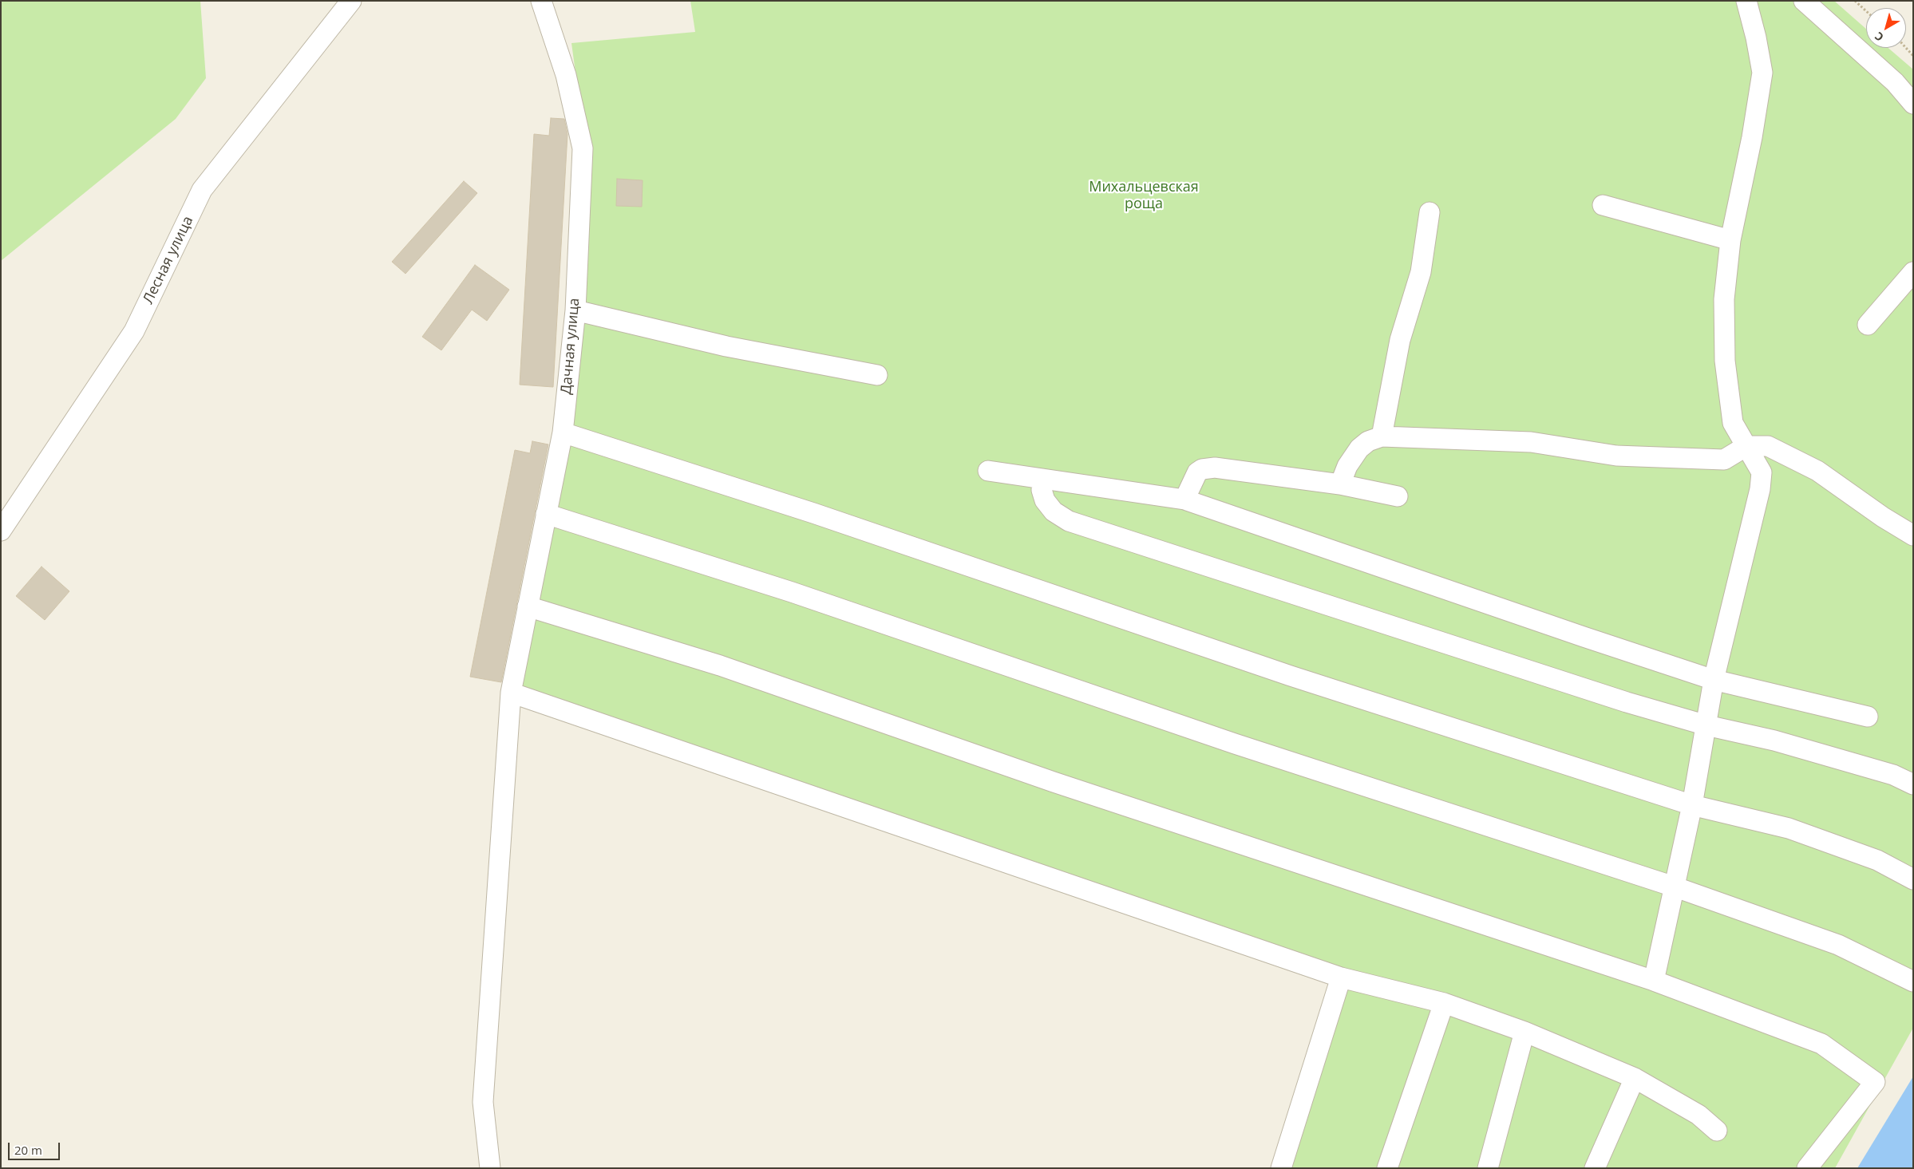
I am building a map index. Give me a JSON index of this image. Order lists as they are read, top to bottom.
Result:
{
  "streets": {
    "street": ["Лесная улица", "Дачная улица"]
  },
  "parks": ["Михальцевская роща"],
  "scale_bar": "20 m",
  "north": "bottom left"
}
